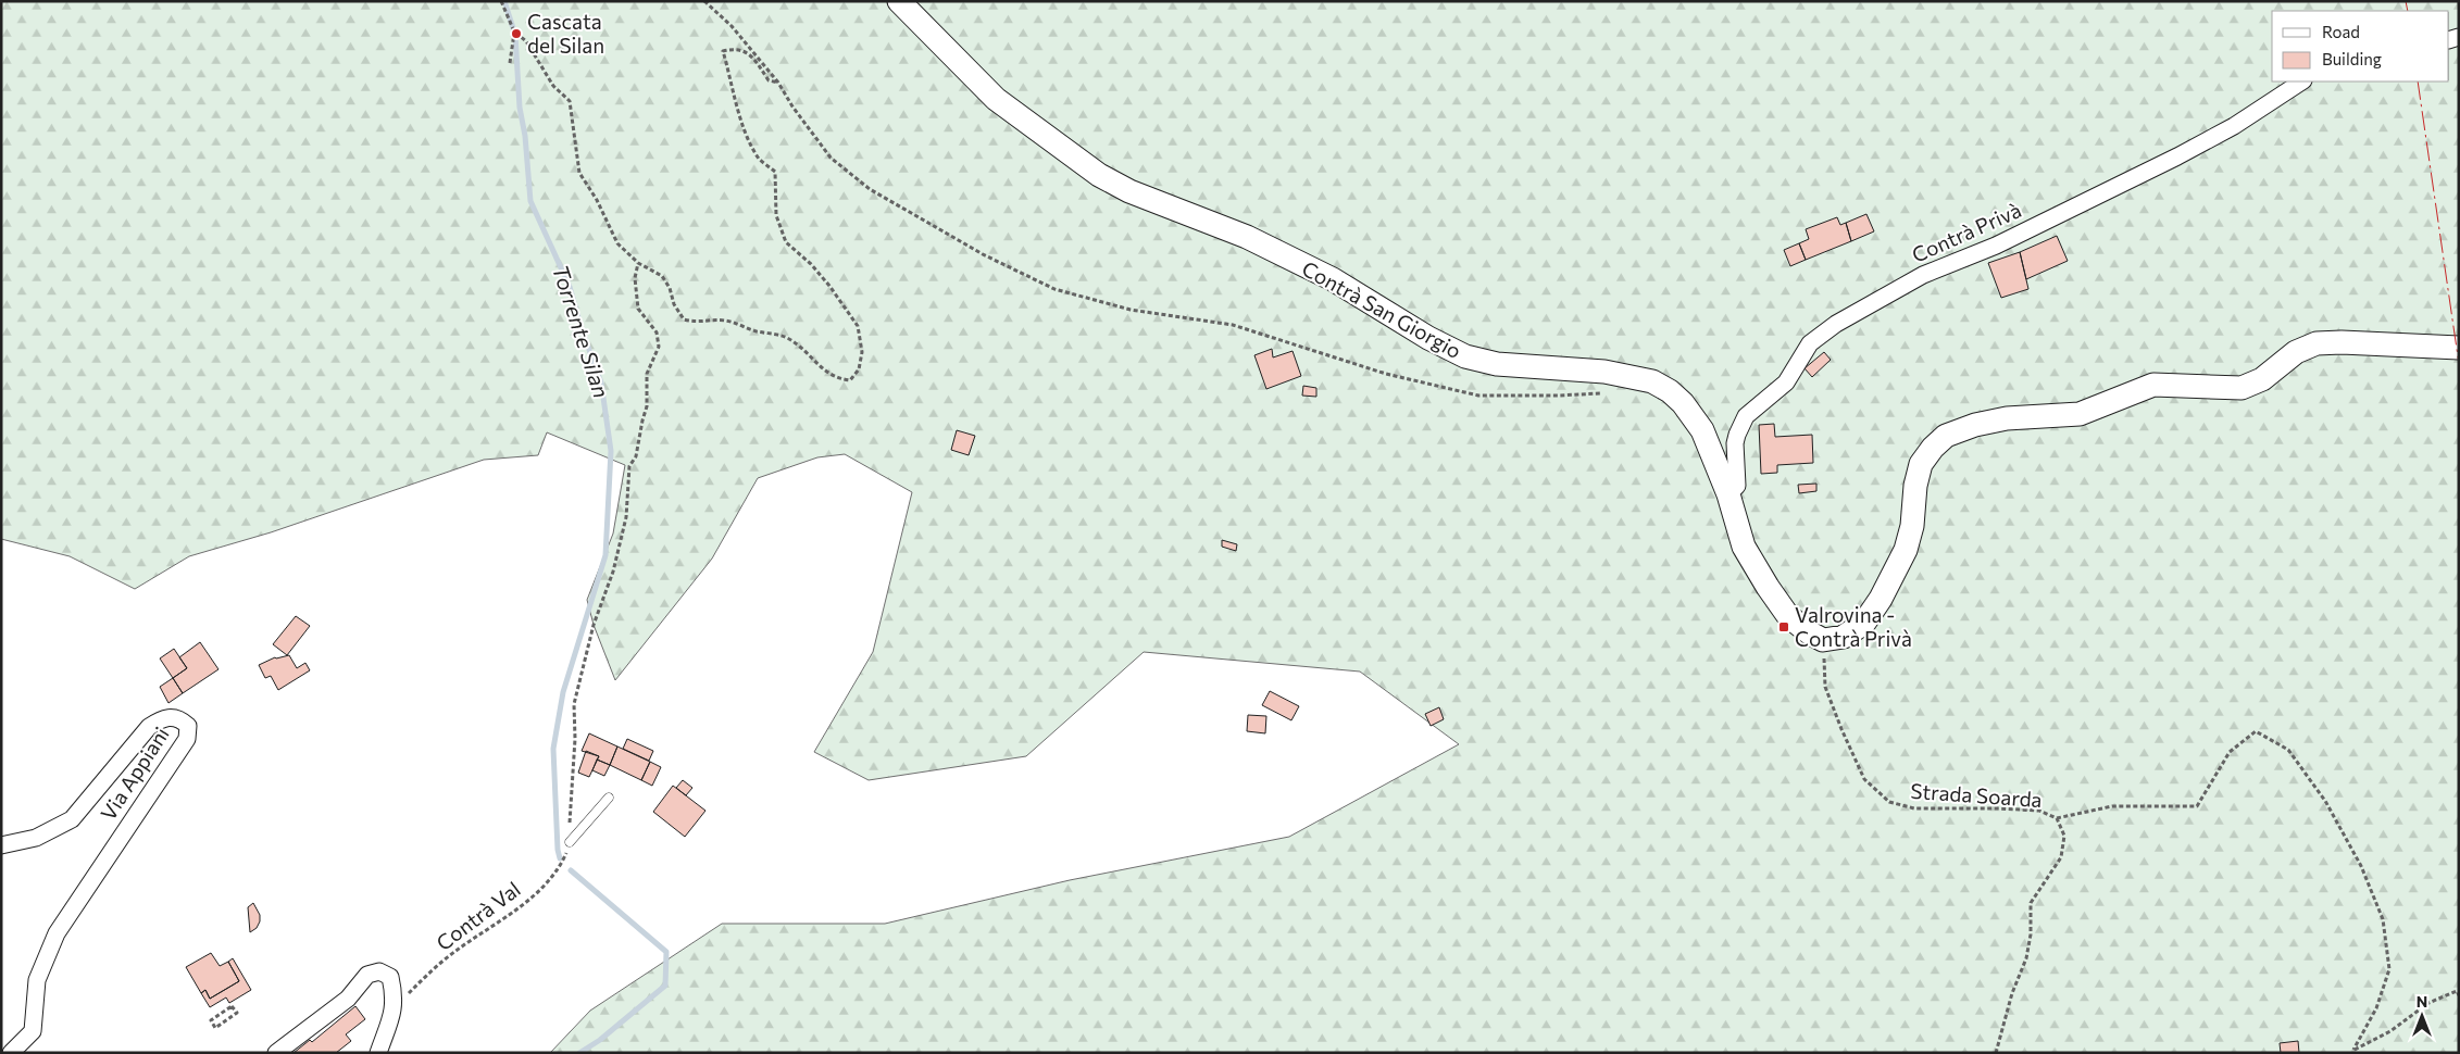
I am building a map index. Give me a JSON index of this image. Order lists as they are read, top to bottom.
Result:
{
  "streets": {
    "street": ["Contrà Privà", "Contrà San Giorgio", "Via Appiani"],
    "path": ["Strada Soarda", "Contrà Val"]
  },
  "crossings": [
    ["Contrà Privà", "Contrà San Giorgio"],
    ["Contrà San Giorgio", "Strada Soarda"]
  ],
  "water": ["Torrente Silan"],
  "places": {
    "other": ["Cascata del Silan"],
    "transit": ["Valrovina - Contrà Privà"]
  },
  "legend": ["Road", "Building"],
  "north": "top"
}
